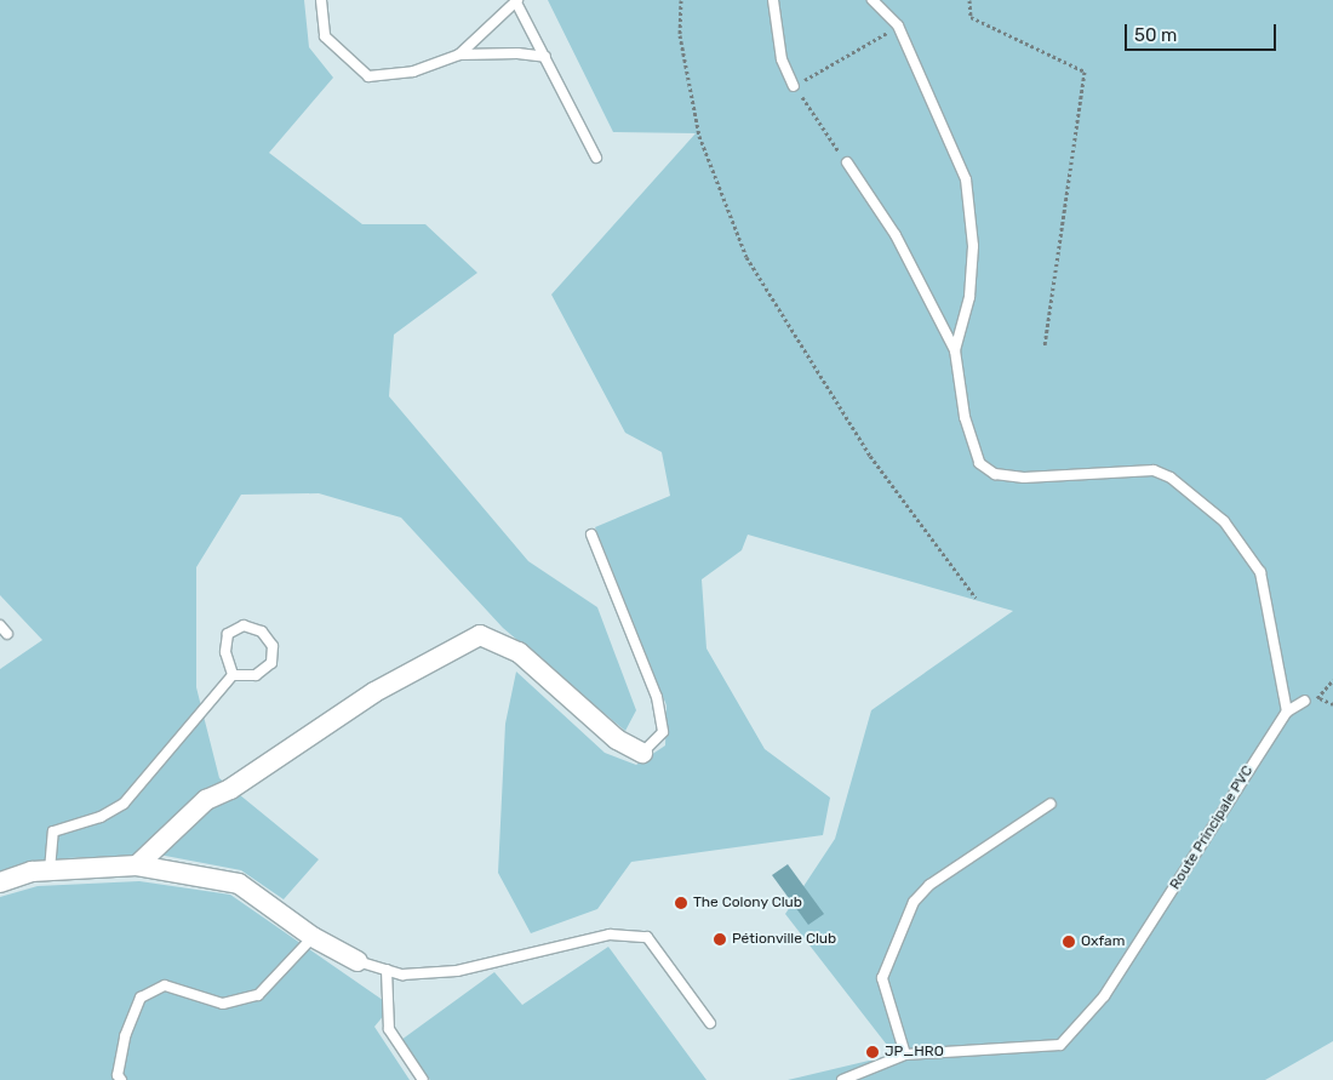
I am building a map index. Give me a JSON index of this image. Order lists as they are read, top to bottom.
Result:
{
  "streets": {
    "lane": ["Route Principale PVC"]
  },
  "places": [
    "The Colony Club",
    "Pétionville Club",
    "Oxfam",
    "JP_HRO"
  ],
  "scale_bar": "50 m"
}
